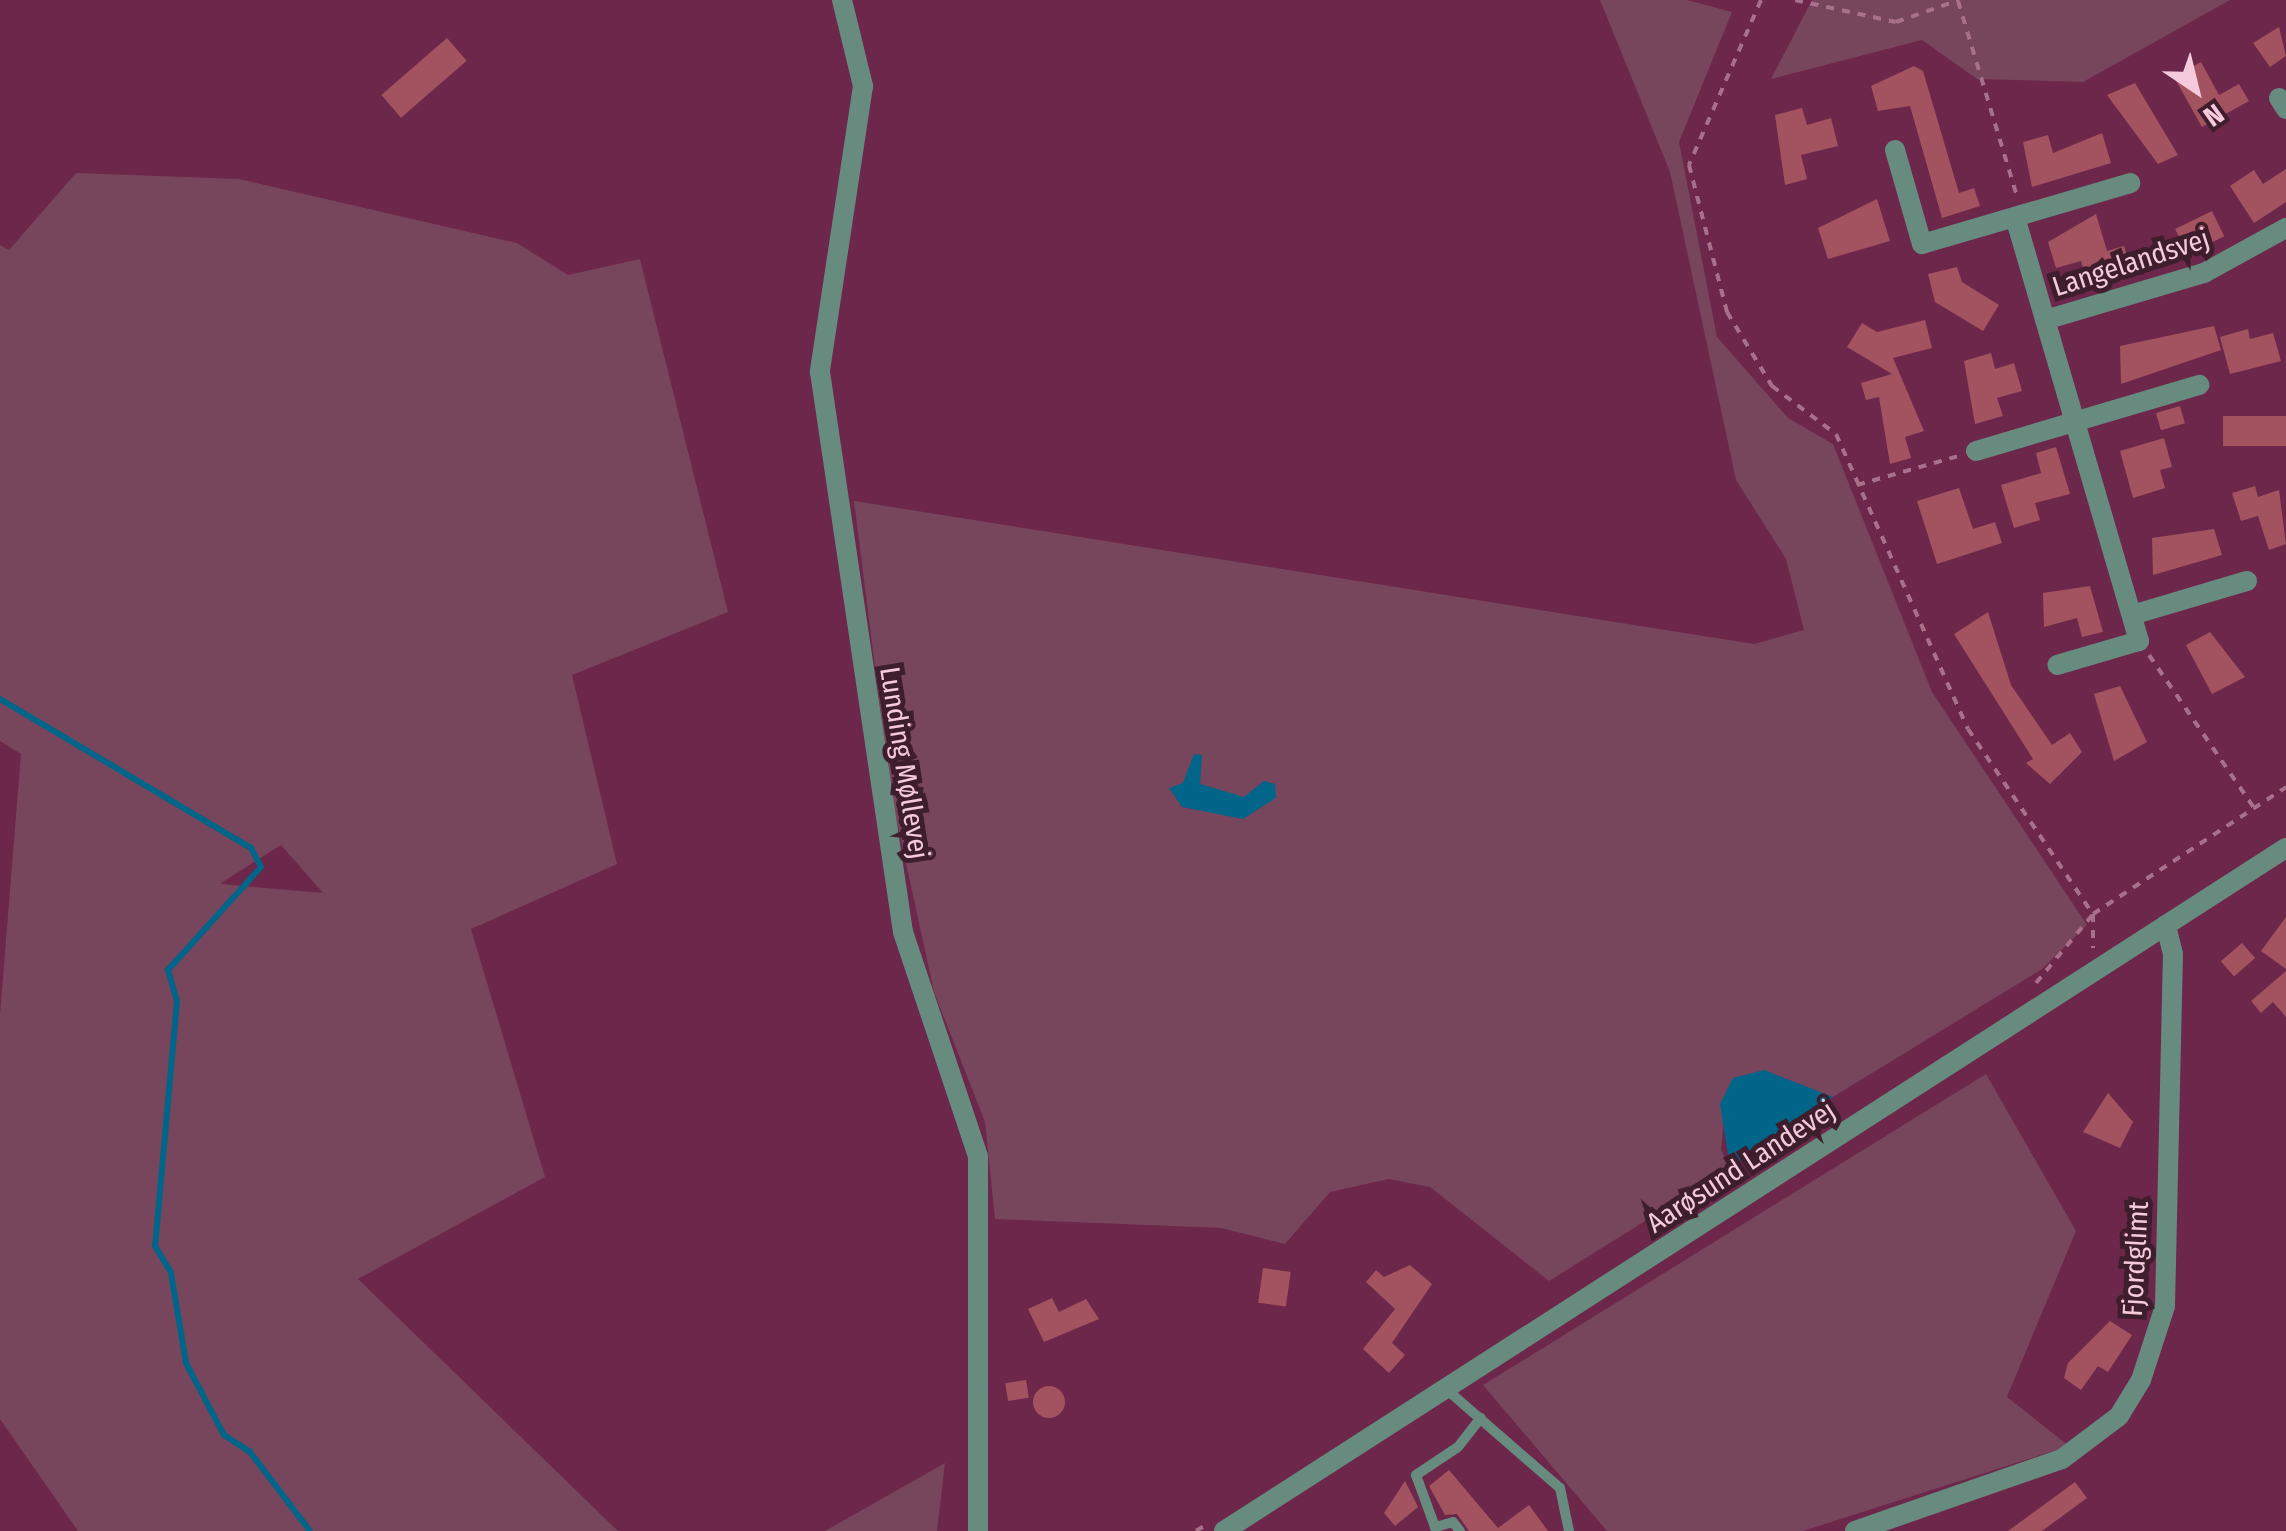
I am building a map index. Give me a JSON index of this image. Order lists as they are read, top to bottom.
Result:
{
  "streets": {
    "street": [
      "Langelandsvej",
      "Lunding Møllevej",
      "Aarøsund Landevej",
      "Fjordglimt"
    ]
  },
  "crossings": [
    ["Aarøsund Landevej", "Fjordglimt"]
  ],
  "north": "bottom right"
}
